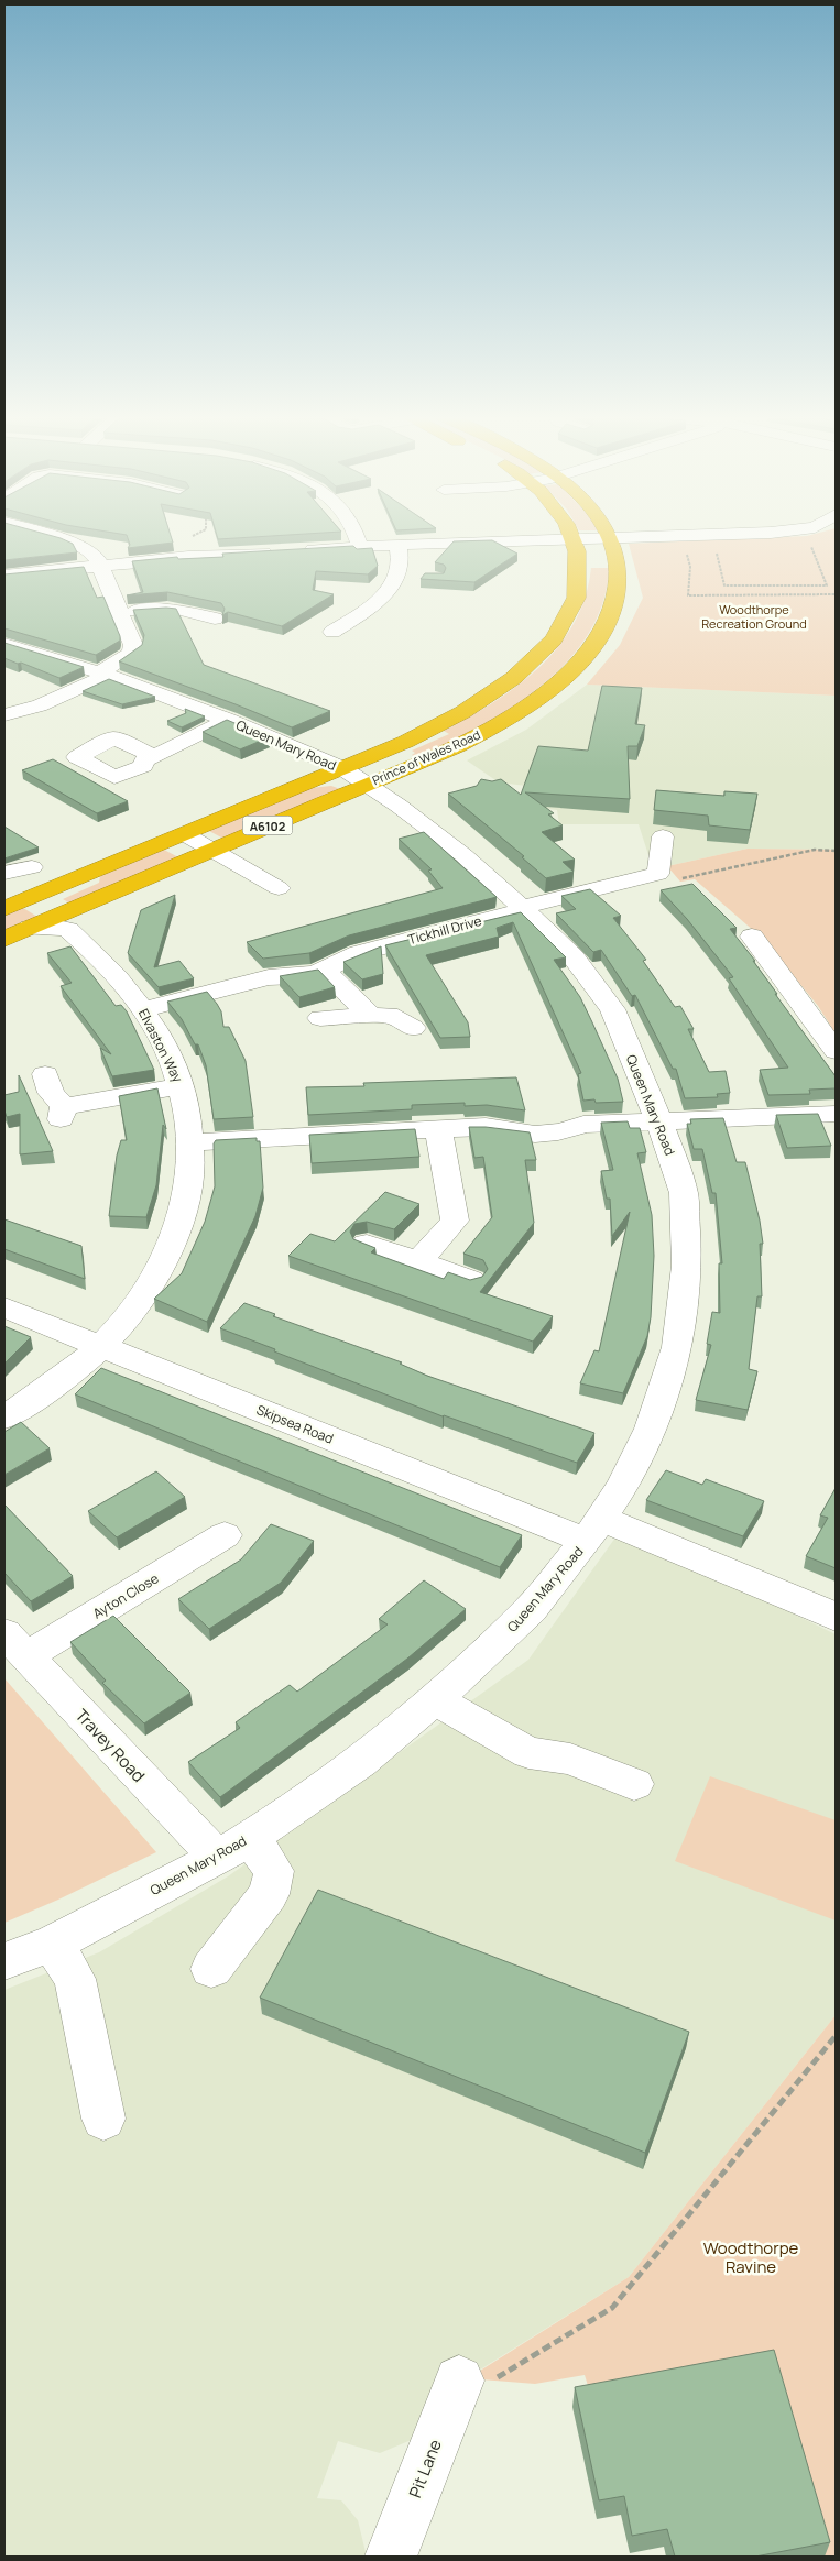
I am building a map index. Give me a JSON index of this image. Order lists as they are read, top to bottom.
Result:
{
  "streets": {
    "highway": ["Prince of Wales Road", "A6102"],
    "street": [
      "Queen Mary Road",
      "Tickhill Drive",
      "Elvaston Way",
      "Skipsea Road",
      "Ayton Close",
      "Travey Road",
      "Pit Lane"
    ]
  },
  "crossings": [
    ["Queen Mary Road", "Prince of Wales Road"],
    ["Queen Mary Road", "Tickhill Drive"],
    ["Queen Mary Road", "Skipsea Road"],
    ["Queen Mary Road", "Travey Road"],
    ["Prince of Wales Road", "Elvaston Way"],
    ["Tickhill Drive", "Elvaston Way"],
    ["Elvaston Way", "Skipsea Road"],
    ["Ayton Close", "Travey Road"]
  ],
  "parks": ["Woodthorpe Recreation Ground", "Woodthorpe Ravine"]
}
